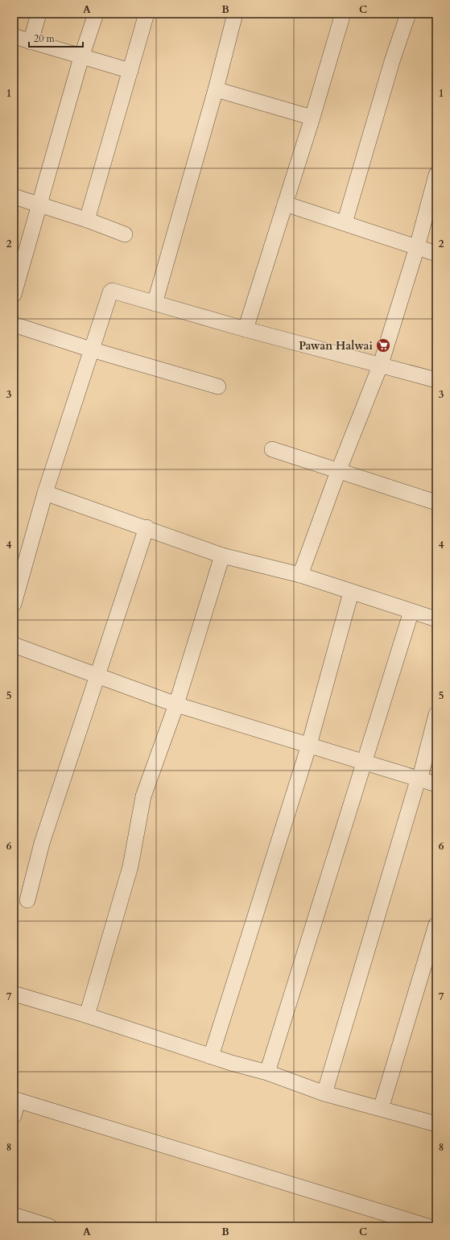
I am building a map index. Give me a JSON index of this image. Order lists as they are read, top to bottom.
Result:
{
  "places": {
    "supermarket": ["Pawan Halwai"]
  },
  "scale_bar": "20 m",
  "grid": {
    "columns": ["A", "B", "C"],
    "rows": [
      "1",
      "2",
      "3",
      "4",
      "5",
      "6",
      "7",
      "8"
    ]
  }
}
